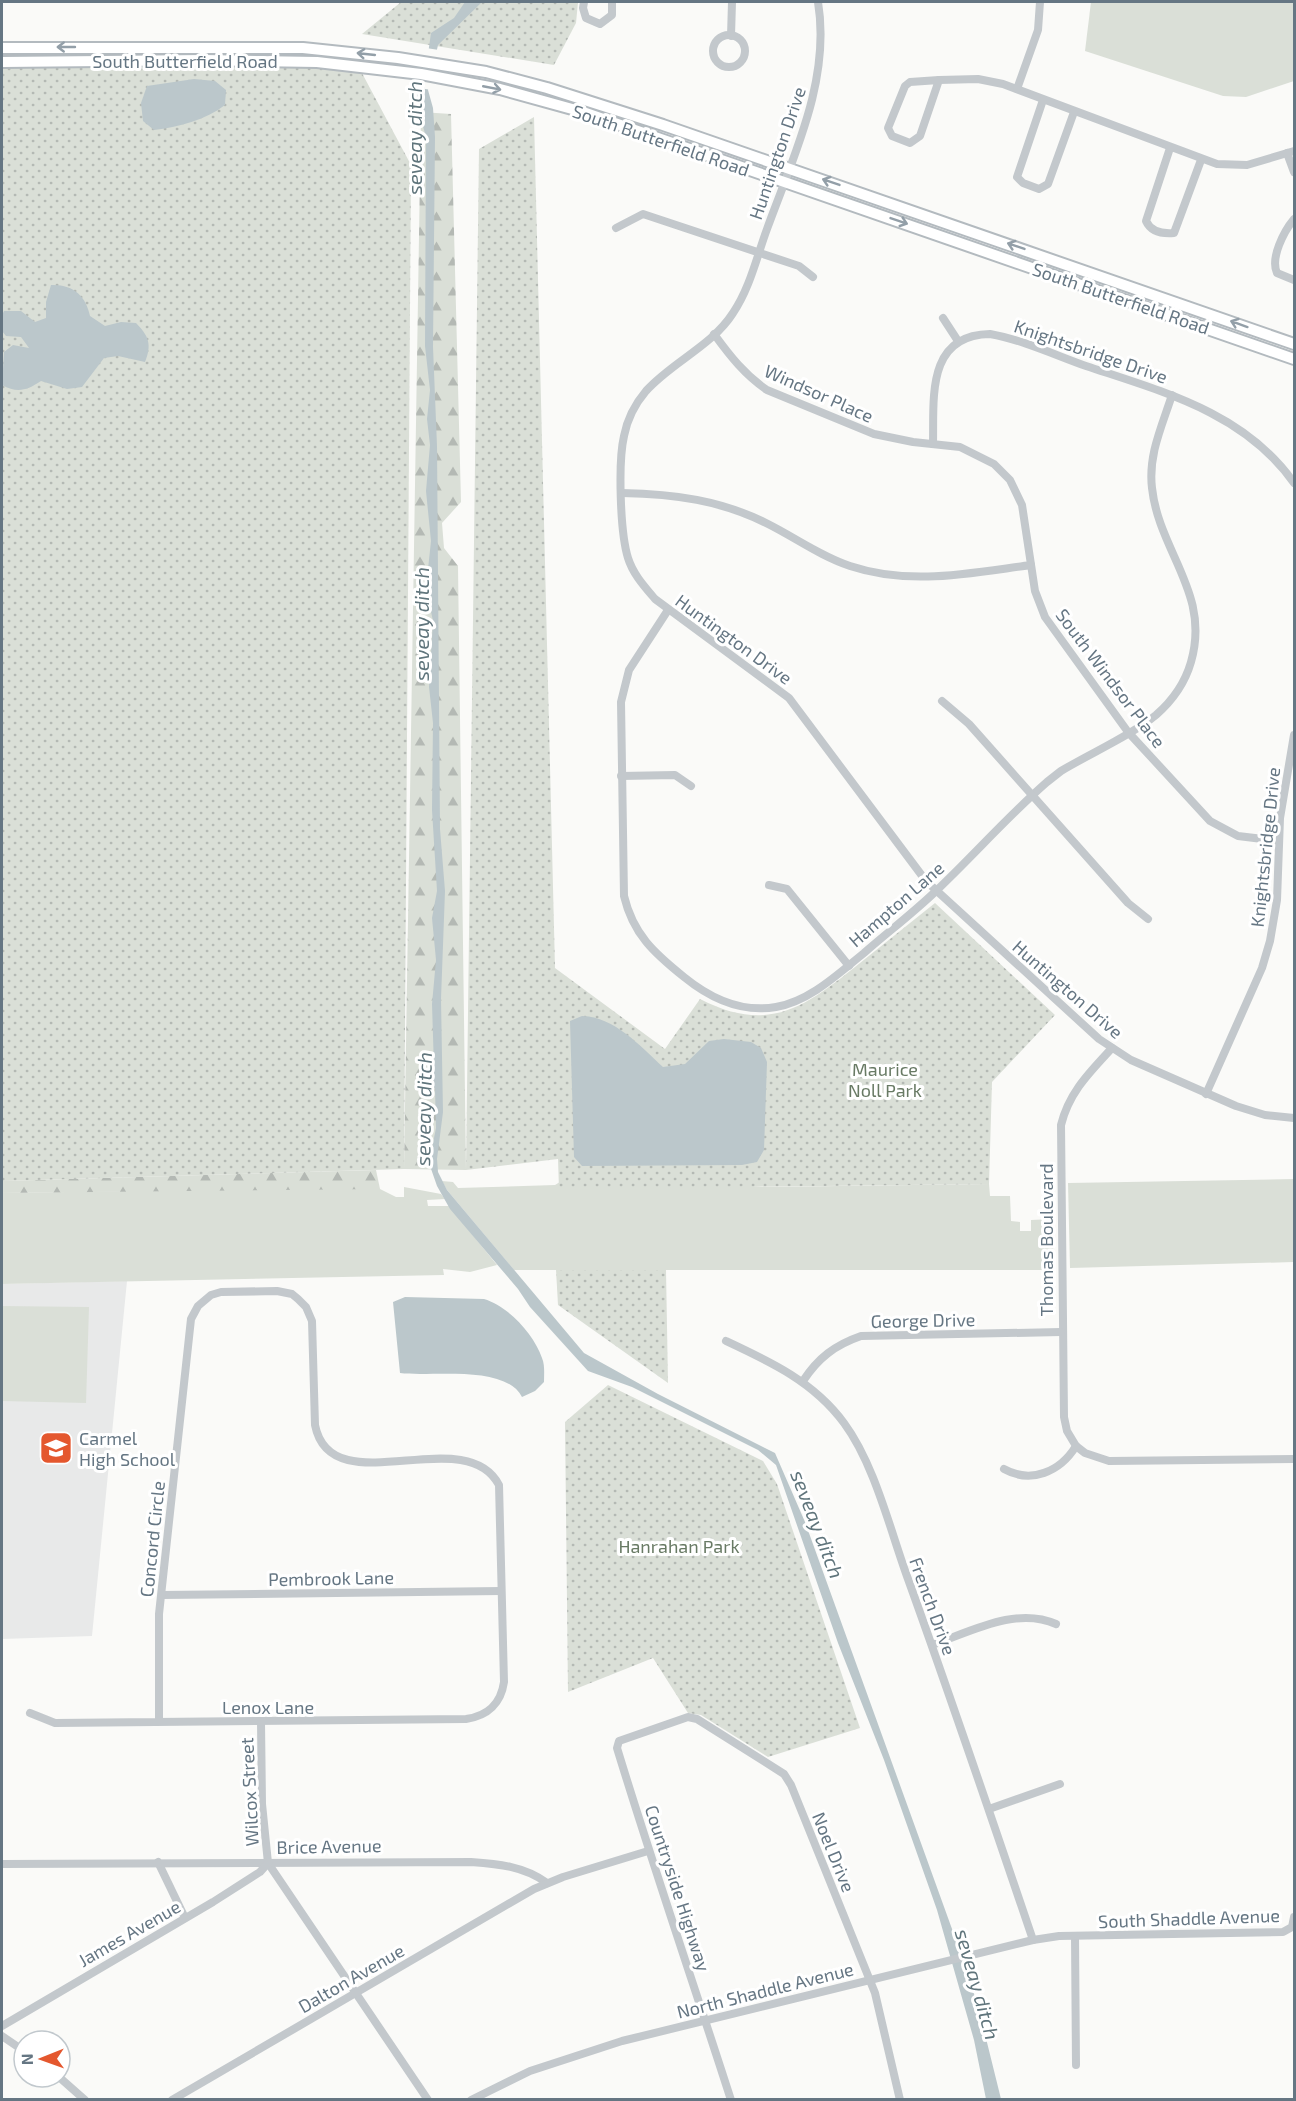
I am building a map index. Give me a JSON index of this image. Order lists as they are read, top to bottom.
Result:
{
  "streets": {
    "main road": ["South Butterfield Road"],
    "street": [
      "Huntington Drive",
      "Knightsbridge Drive",
      "Windsor Place",
      "South Windsor Place",
      "Hampton Lane",
      "Thomas Boulevard",
      "George Drive",
      "Concord Circle",
      "Pembrook Lane",
      "French Drive",
      "Lenox Lane",
      "Wilcox Street",
      "Brice Avenue",
      "Noel Drive",
      "Countryside Highway",
      "South Shaddle Avenue",
      "James Avenue",
      "Dalton Avenue",
      "North Shaddle Avenue"
    ]
  },
  "crossings": [
    ["South Butterfield Road", "Huntington Drive"],
    ["Huntington Drive", "Knightsbridge Drive"],
    ["Huntington Drive", "Windsor Place"],
    ["Huntington Drive", "Hampton Lane"],
    ["Huntington Drive", "Thomas Boulevard"],
    ["Knightsbridge Drive", "South Windsor Place"],
    ["Knightsbridge Drive", "Hampton Lane"],
    ["Windsor Place", "South Windsor Place"],
    ["South Windsor Place", "Hampton Lane"],
    ["Thomas Boulevard", "George Drive"],
    ["George Drive", "French Drive"],
    ["Concord Circle", "Pembrook Lane"],
    ["Concord Circle", "Lenox Lane"],
    ["French Drive", "North Shaddle Avenue"],
    ["Lenox Lane", "Wilcox Street"],
    ["Wilcox Street", "Brice Avenue"],
    ["Wilcox Street", "James Avenue"],
    ["Wilcox Street", "Dalton Avenue"],
    ["Brice Avenue", "James Avenue"],
    ["Brice Avenue", "Dalton Avenue"],
    ["Noel Drive", "Countryside Highway"],
    ["Noel Drive", "North Shaddle Avenue"],
    ["Countryside Highway", "North Shaddle Avenue"],
    ["South Shaddle Avenue", "North Shaddle Avenue"]
  ],
  "water": ["seveay ditch"],
  "parks": ["Maurice Noll Park", "Hanrahan Park"],
  "places": {
    "school or university": ["Carmel High School"]
  },
  "north": "left"
}
